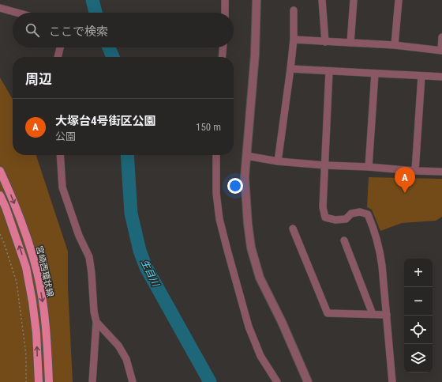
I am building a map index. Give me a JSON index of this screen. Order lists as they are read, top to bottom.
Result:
{
  "streets": {
    "main road": ["宮崎西環状線"]
  },
  "water": ["生目川"],
  "page": {
    "search": "ここで検索",
    "heading": "周辺",
    "list": [
      {
        "mark": "A",
        "name": "大塚台4号街区公園",
        "note": "公園",
        "value": "150 m"
      }
    ],
    "pins": "A",
    "map_buttons": ["+", "−"]
  }
}
